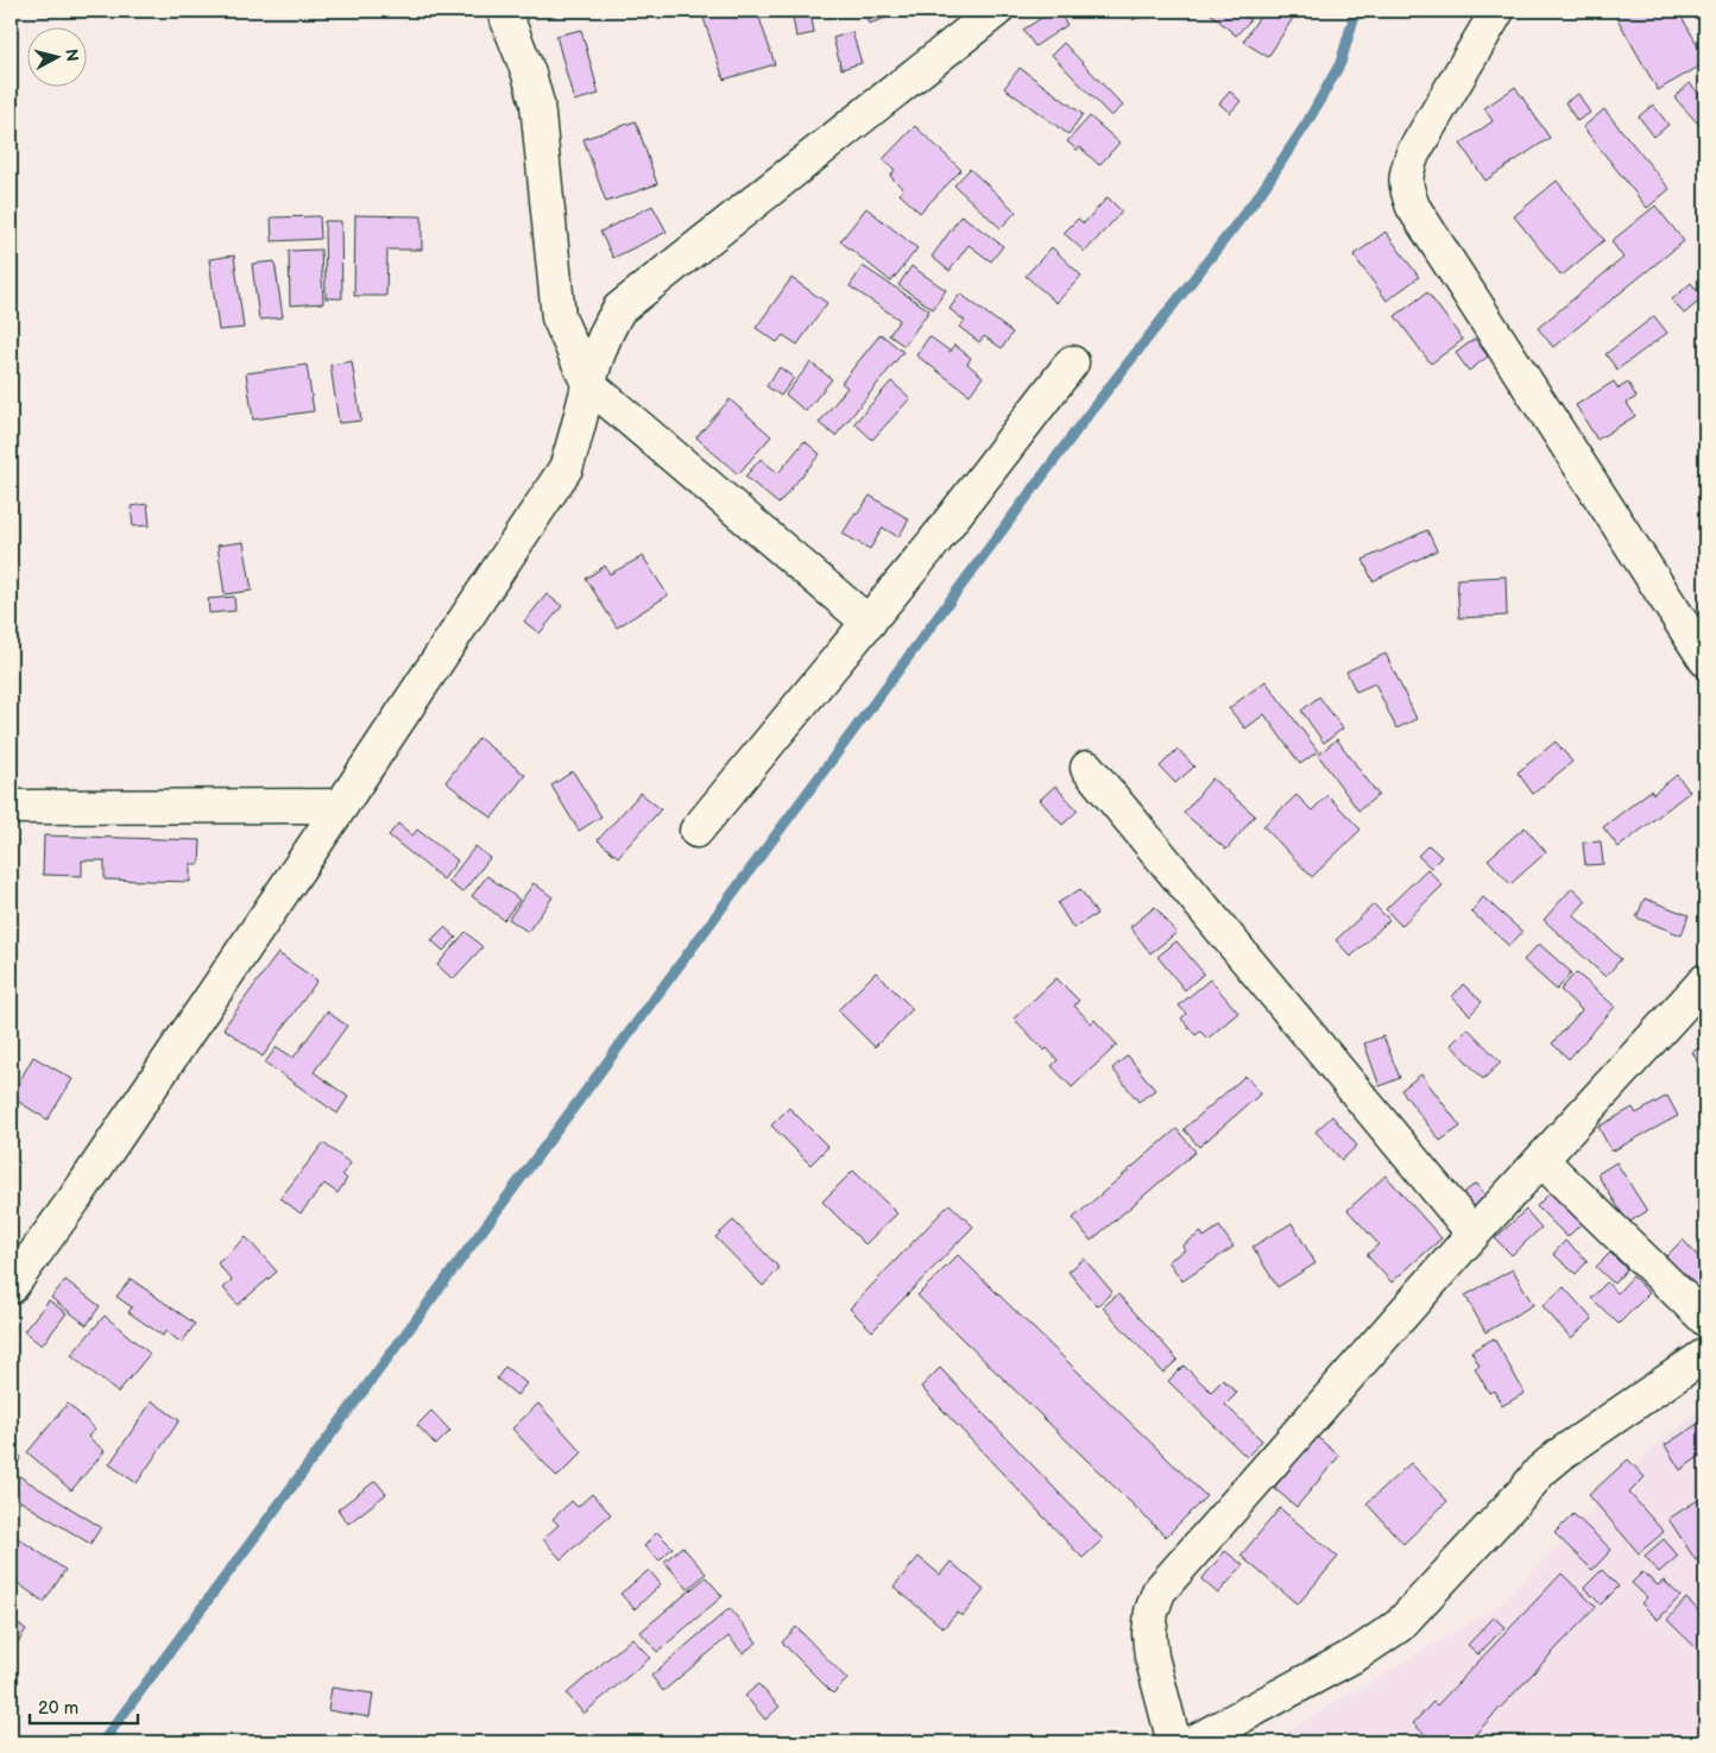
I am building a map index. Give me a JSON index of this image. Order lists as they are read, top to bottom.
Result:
{
  "scale_bar": "20 m",
  "north": "right"
}
